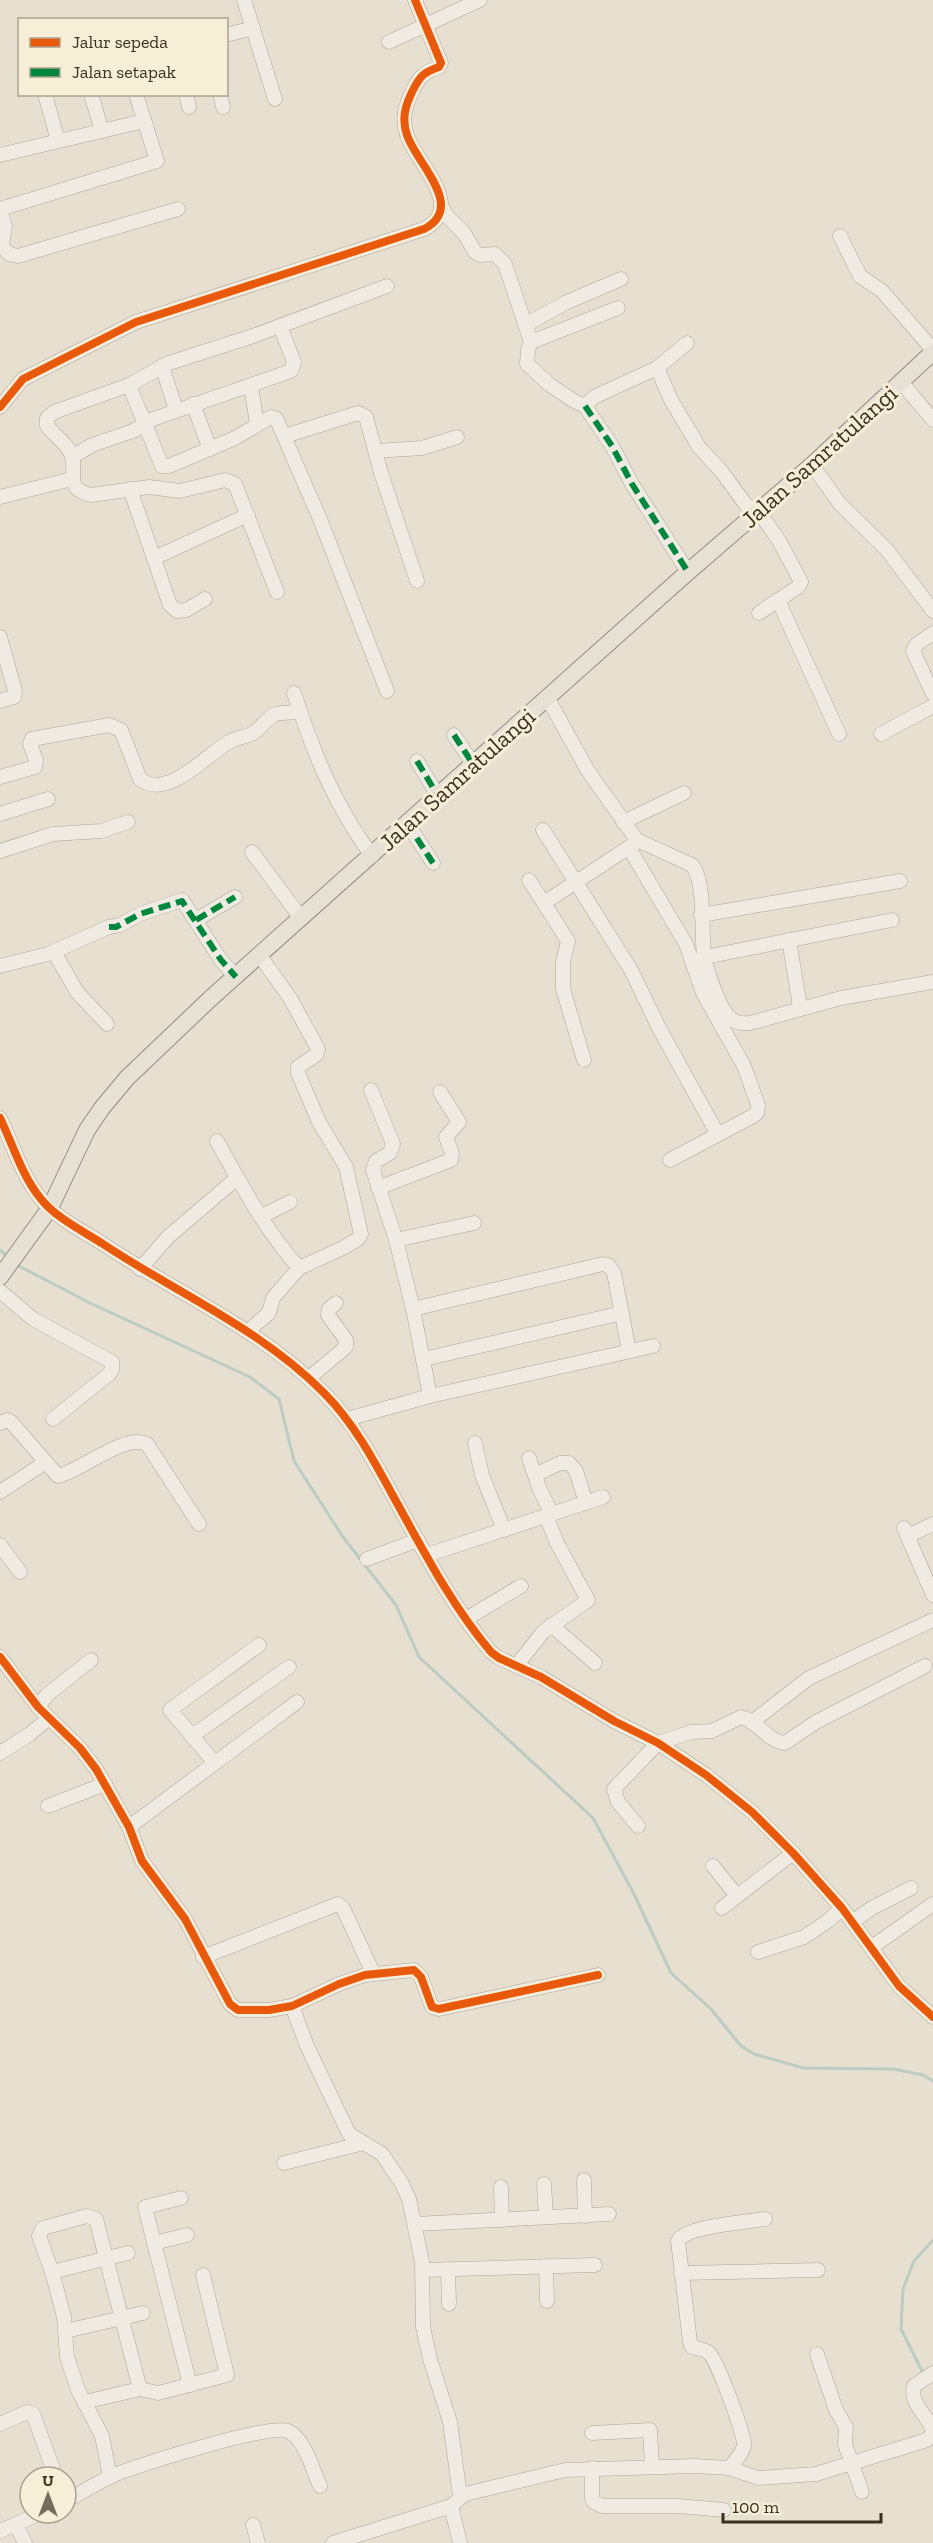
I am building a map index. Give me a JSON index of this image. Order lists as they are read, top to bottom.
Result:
{
  "streets": {
    "main road": ["Jalan Samratulangi"]
  },
  "legend": ["Jalur sepeda", "Jalan setapak"],
  "scale_bar": "100 m",
  "north": "top"
}
